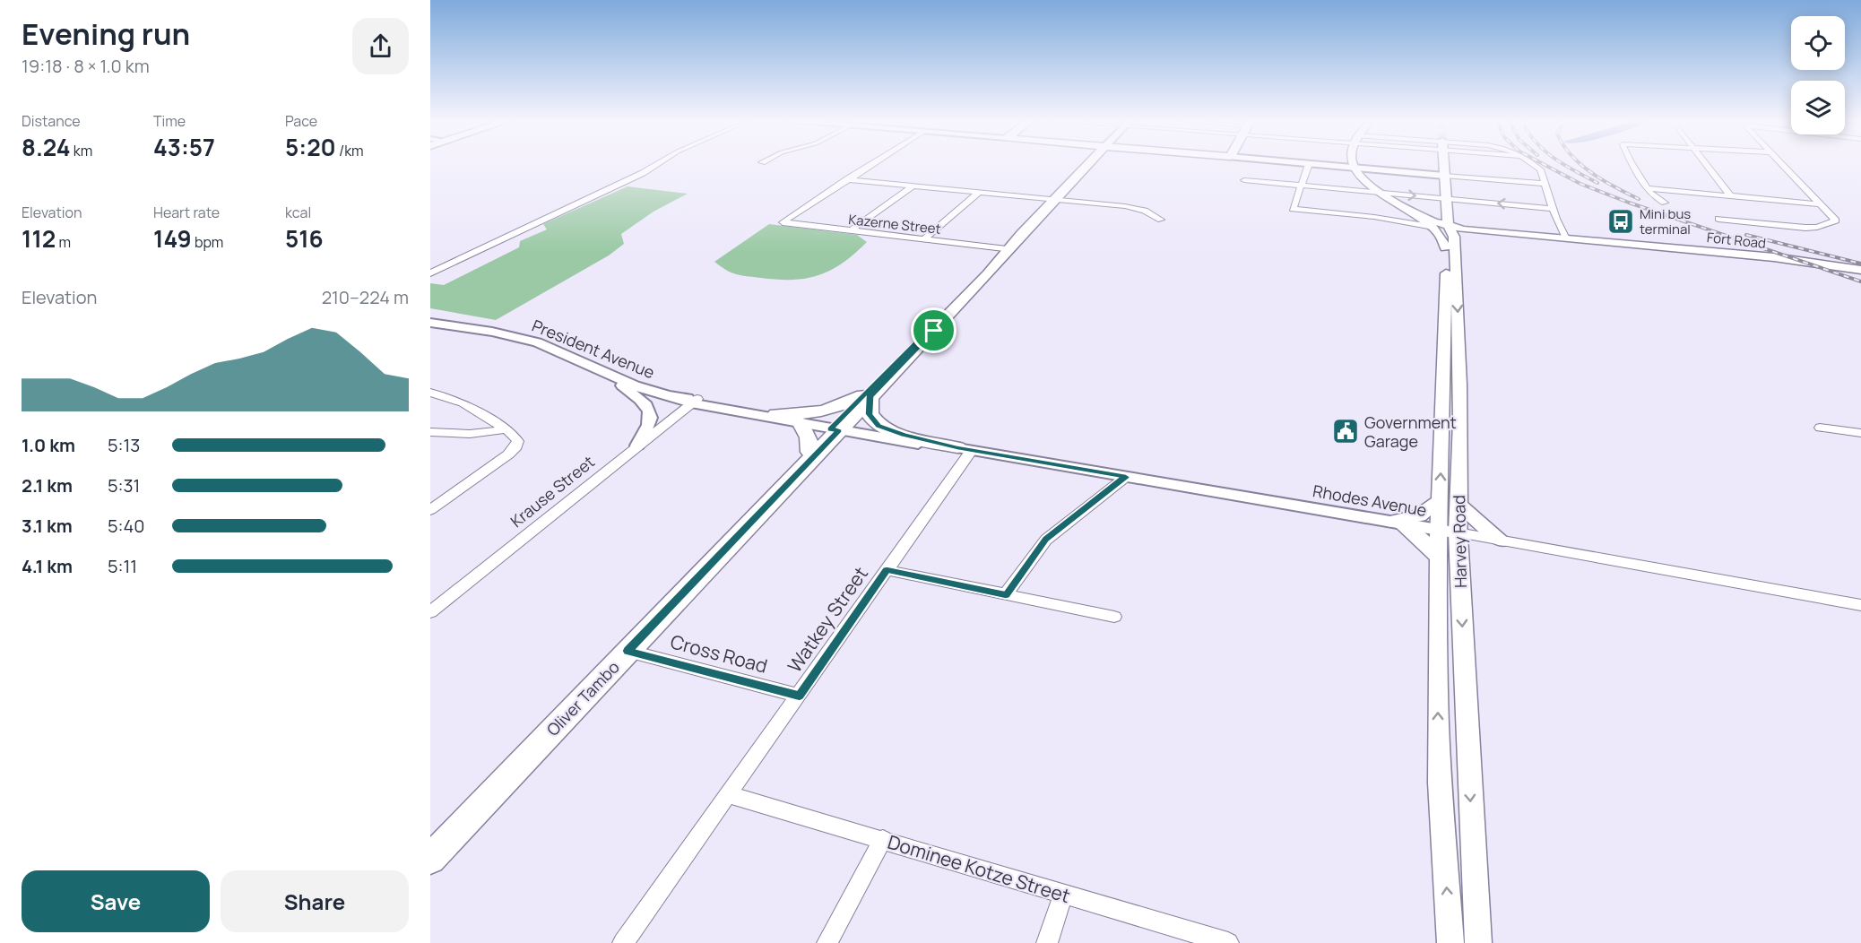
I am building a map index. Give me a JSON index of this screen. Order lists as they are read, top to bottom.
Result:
{
  "streets": {
    "main road": ["Fort Road", "Harvey Road", "Oliver Tambo"],
    "street": [
      "Kazerne Street",
      "President Avenue",
      "Krause Street",
      "Rhodes Avenue",
      "Watkey Street",
      "Cross Road",
      "Dominee Kotze Street"
    ]
  },
  "crossings": [
    ["Kazerne Street", "Oliver Tambo"],
    ["Fort Road", "Harvey Road"],
    ["President Avenue", "Krause Street"],
    ["President Avenue", "Rhodes Avenue"],
    ["President Avenue", "Oliver Tambo"],
    ["Rhodes Avenue", "Harvey Road"],
    ["Rhodes Avenue", "Watkey Street"],
    ["Rhodes Avenue", "Oliver Tambo"],
    ["Watkey Street", "Cross Road"],
    ["Watkey Street", "Dominee Kotze Street"],
    ["Cross Road", "Oliver Tambo"]
  ],
  "places": {
    "bus stop": ["Mini bus terminal"],
    "public building": ["Government Garage"]
  },
  "page": {
    "heading": ["Evening run", "19:18 · 8 × 1.0 km"],
    "stats": [
      ["Distance", "8.24 km"],
      ["Time", "43:57"],
      ["Pace", "5:20 /km"],
      ["Elevation", "112 m"],
      ["Heart rate", "149 bpm"],
      ["kcal", "516"]
    ],
    "chart": ["Elevation", "210–224 m"],
    "list": [
      {
        "name": "1.0 km",
        "note": "5:13"
      },
      {
        "name": "2.1 km",
        "note": "5:31"
      },
      {
        "name": "3.1 km",
        "note": "5:40"
      },
      {
        "name": "4.1 km",
        "note": "5:11"
      }
    ],
    "buttons": ["Save", "Share"]
  }
}
